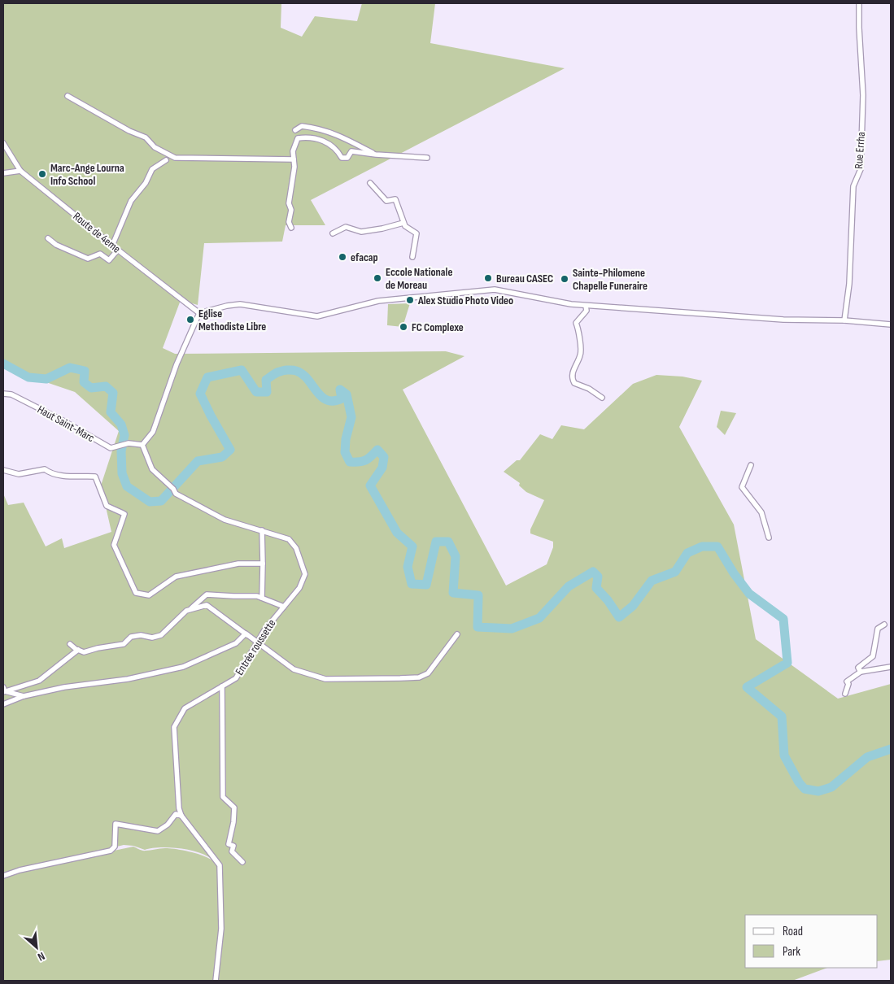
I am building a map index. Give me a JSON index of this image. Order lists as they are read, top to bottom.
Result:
{
  "streets": {
    "street": [
      "Rue Errha",
      "Route de 4eme",
      "Haut Saint-Marc",
      "Entrée roussette"
    ]
  },
  "crossings": [
    ["Haut Saint-Marc", "Entrée roussette"]
  ],
  "places": [
    "Marc-Ange Lourna Info School",
    "efacap",
    "Eccole Nationale de Moreau",
    "Bureau CASEC",
    "Sainte-Philomene Chapelle Funeraire",
    "Alex Studio Photo Video",
    "Eglise Methodiste Libre",
    "FC Complexe"
  ],
  "legend": ["Road", "Park"],
  "north": "bottom right"
}
